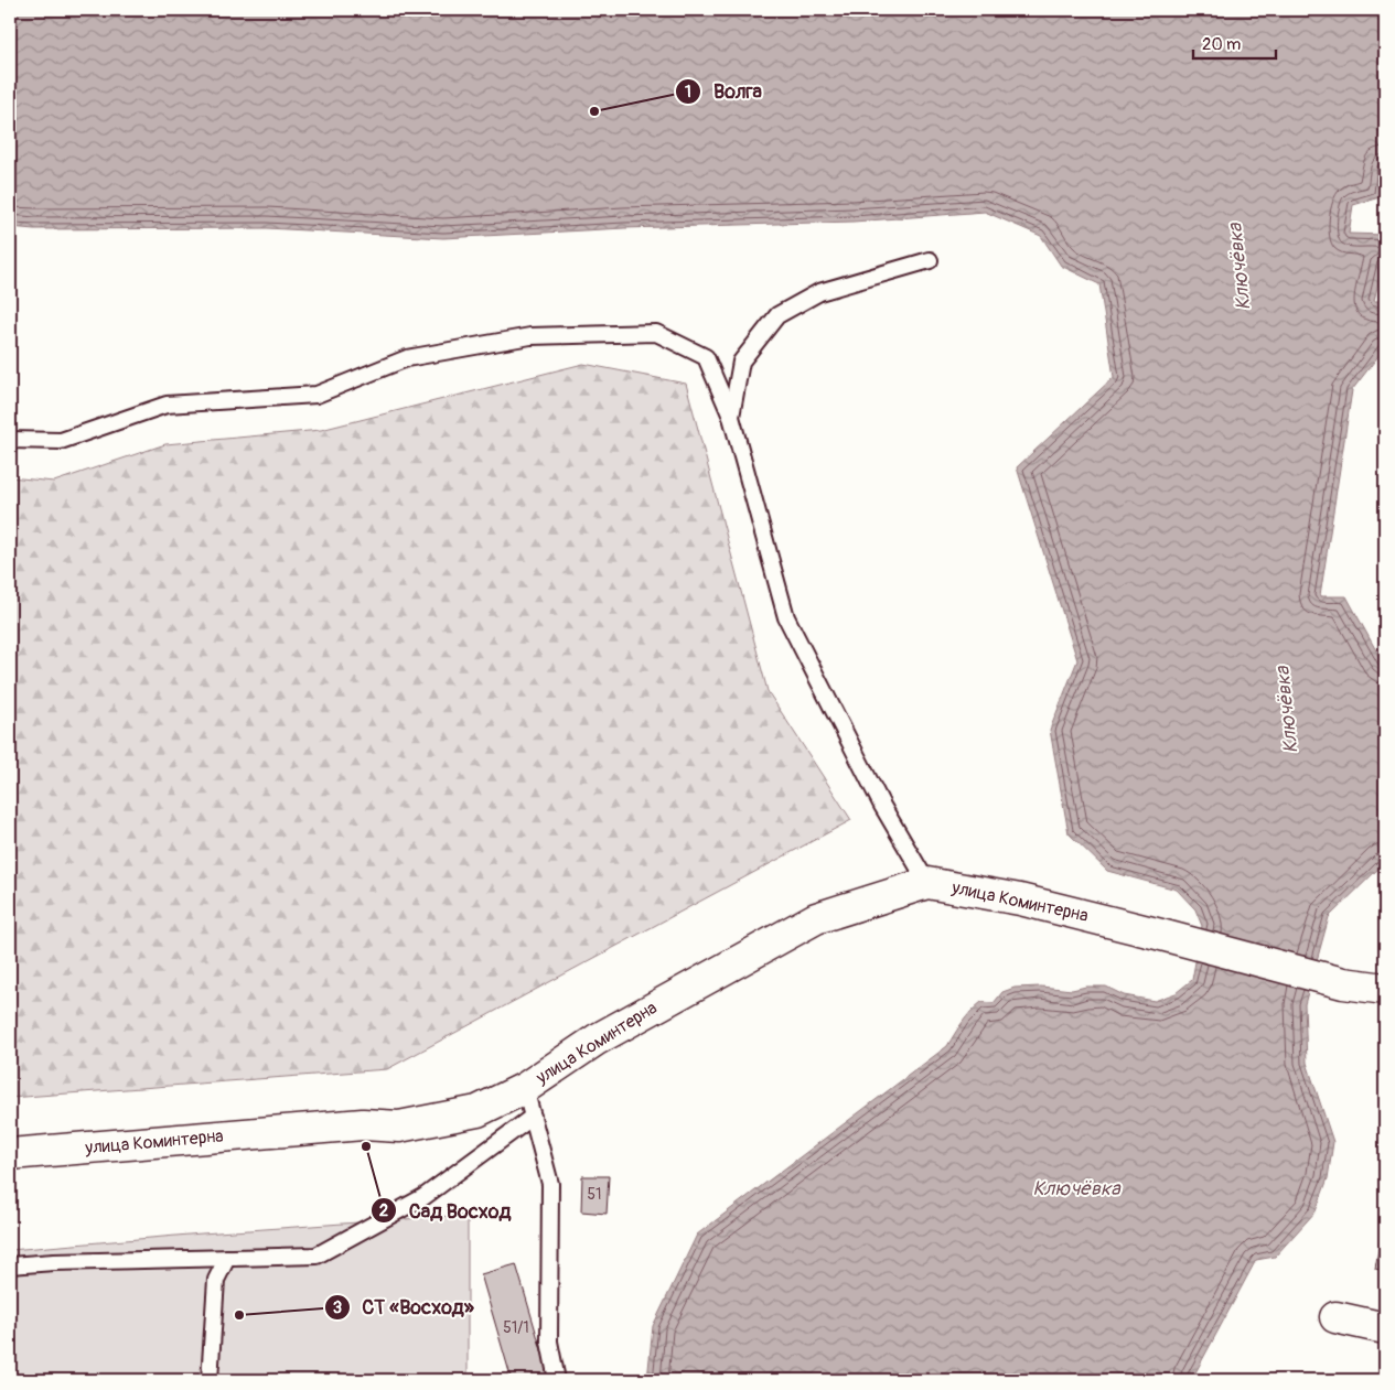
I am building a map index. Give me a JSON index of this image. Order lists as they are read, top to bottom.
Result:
{
  "streets": {
    "street": ["улица Коминтерна"]
  },
  "water": ["Ключёвка"],
  "places": ["Волга", "Сад Восход", "СТ «Восход»"],
  "house_numbers": ["51", "51/1"],
  "scale_bar": "20 m"
}
